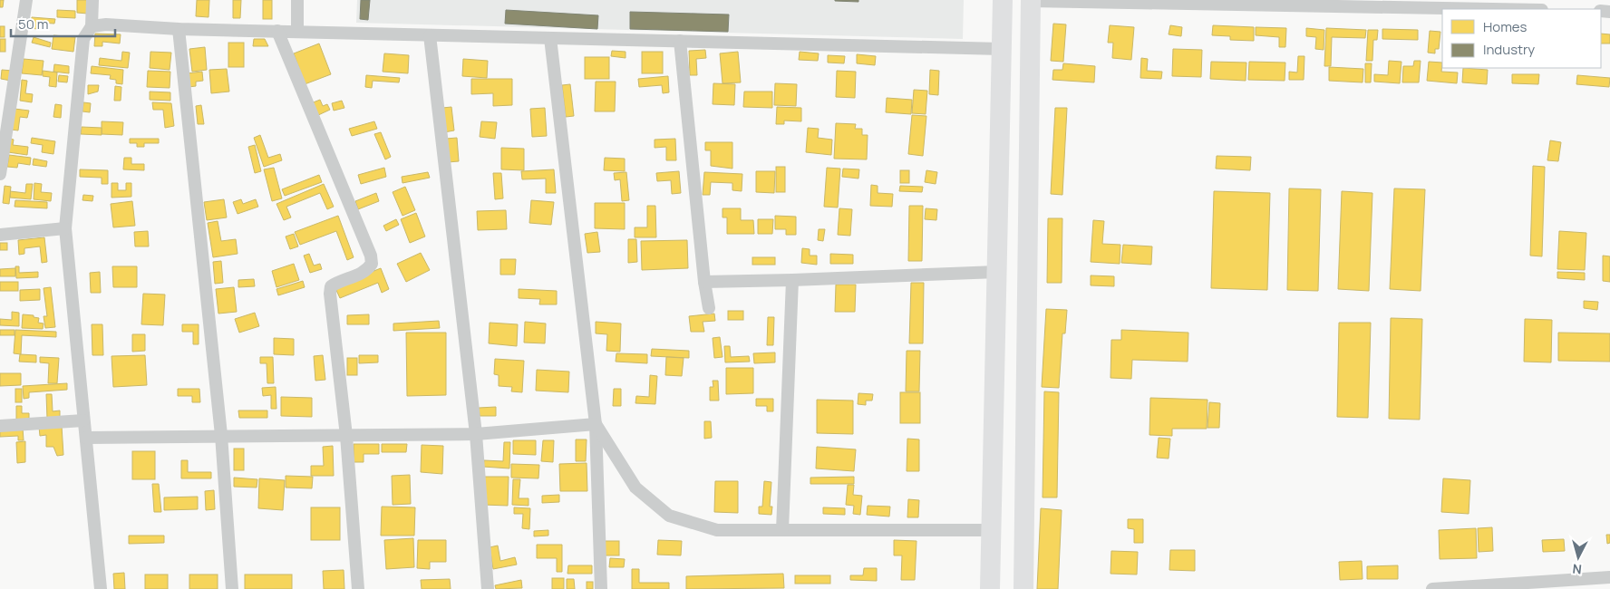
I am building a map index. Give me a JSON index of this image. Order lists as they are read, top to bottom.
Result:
{
  "legend": ["Homes", "Industry"],
  "scale_bar": "50 m",
  "north": "bottom"
}
